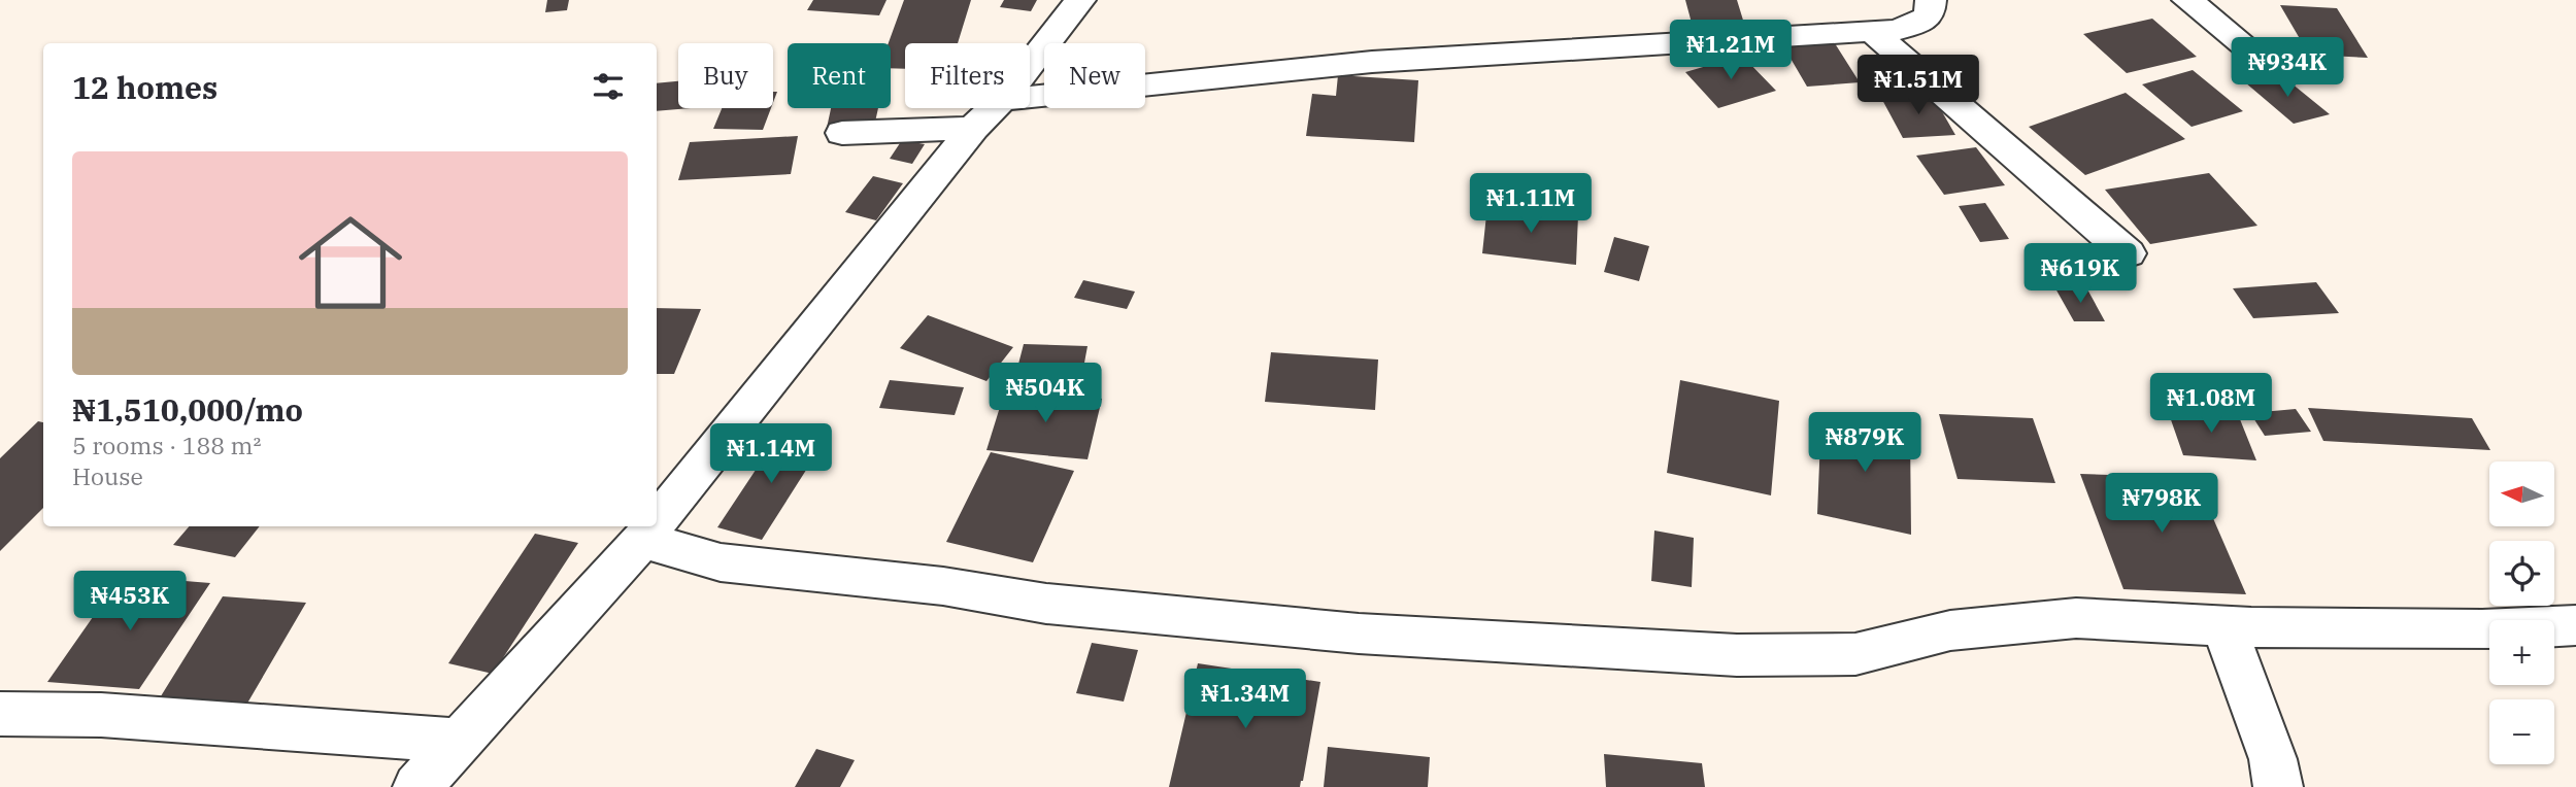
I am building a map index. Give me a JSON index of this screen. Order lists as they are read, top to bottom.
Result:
{
  "north": "left",
  "page": {
    "price": [
      "₦1.21M",
      "₦934K",
      "₦1.51M",
      "₦1.11M",
      "₦619K",
      "₦504K",
      "₦1.08M",
      "₦879K",
      "₦1.14M",
      "₦798K",
      "₦453K",
      "₦1.34M"
    ],
    "chip": [
      "Buy",
      "Rent",
      "Filters",
      "New"
    ],
    "heading": "12 homes",
    "list": [
      {
        "name": "₦1,510,000/mo",
        "note": "5 rooms · 188 m² · House"
      }
    ],
    "map_buttons": ["+", "−"]
  }
}
